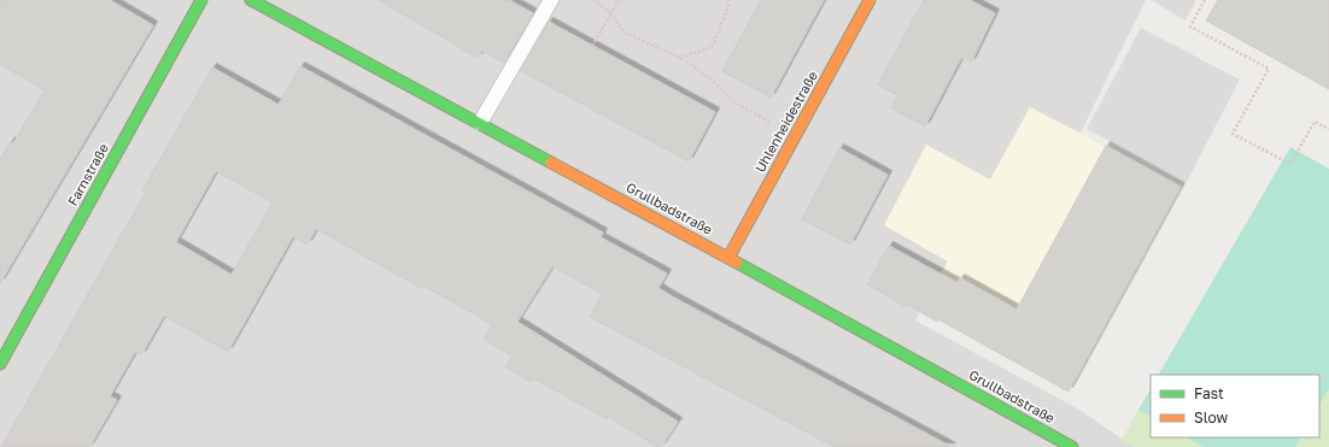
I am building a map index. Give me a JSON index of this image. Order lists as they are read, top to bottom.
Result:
{
  "streets": {
    "street": ["Uhlenheidestraße", "Farnstraße", "Grullbadstraße"]
  },
  "crossings": [
    ["Uhlenheidestraße", "Grullbadstraße"]
  ],
  "legend": ["Fast", "Slow"]
}
